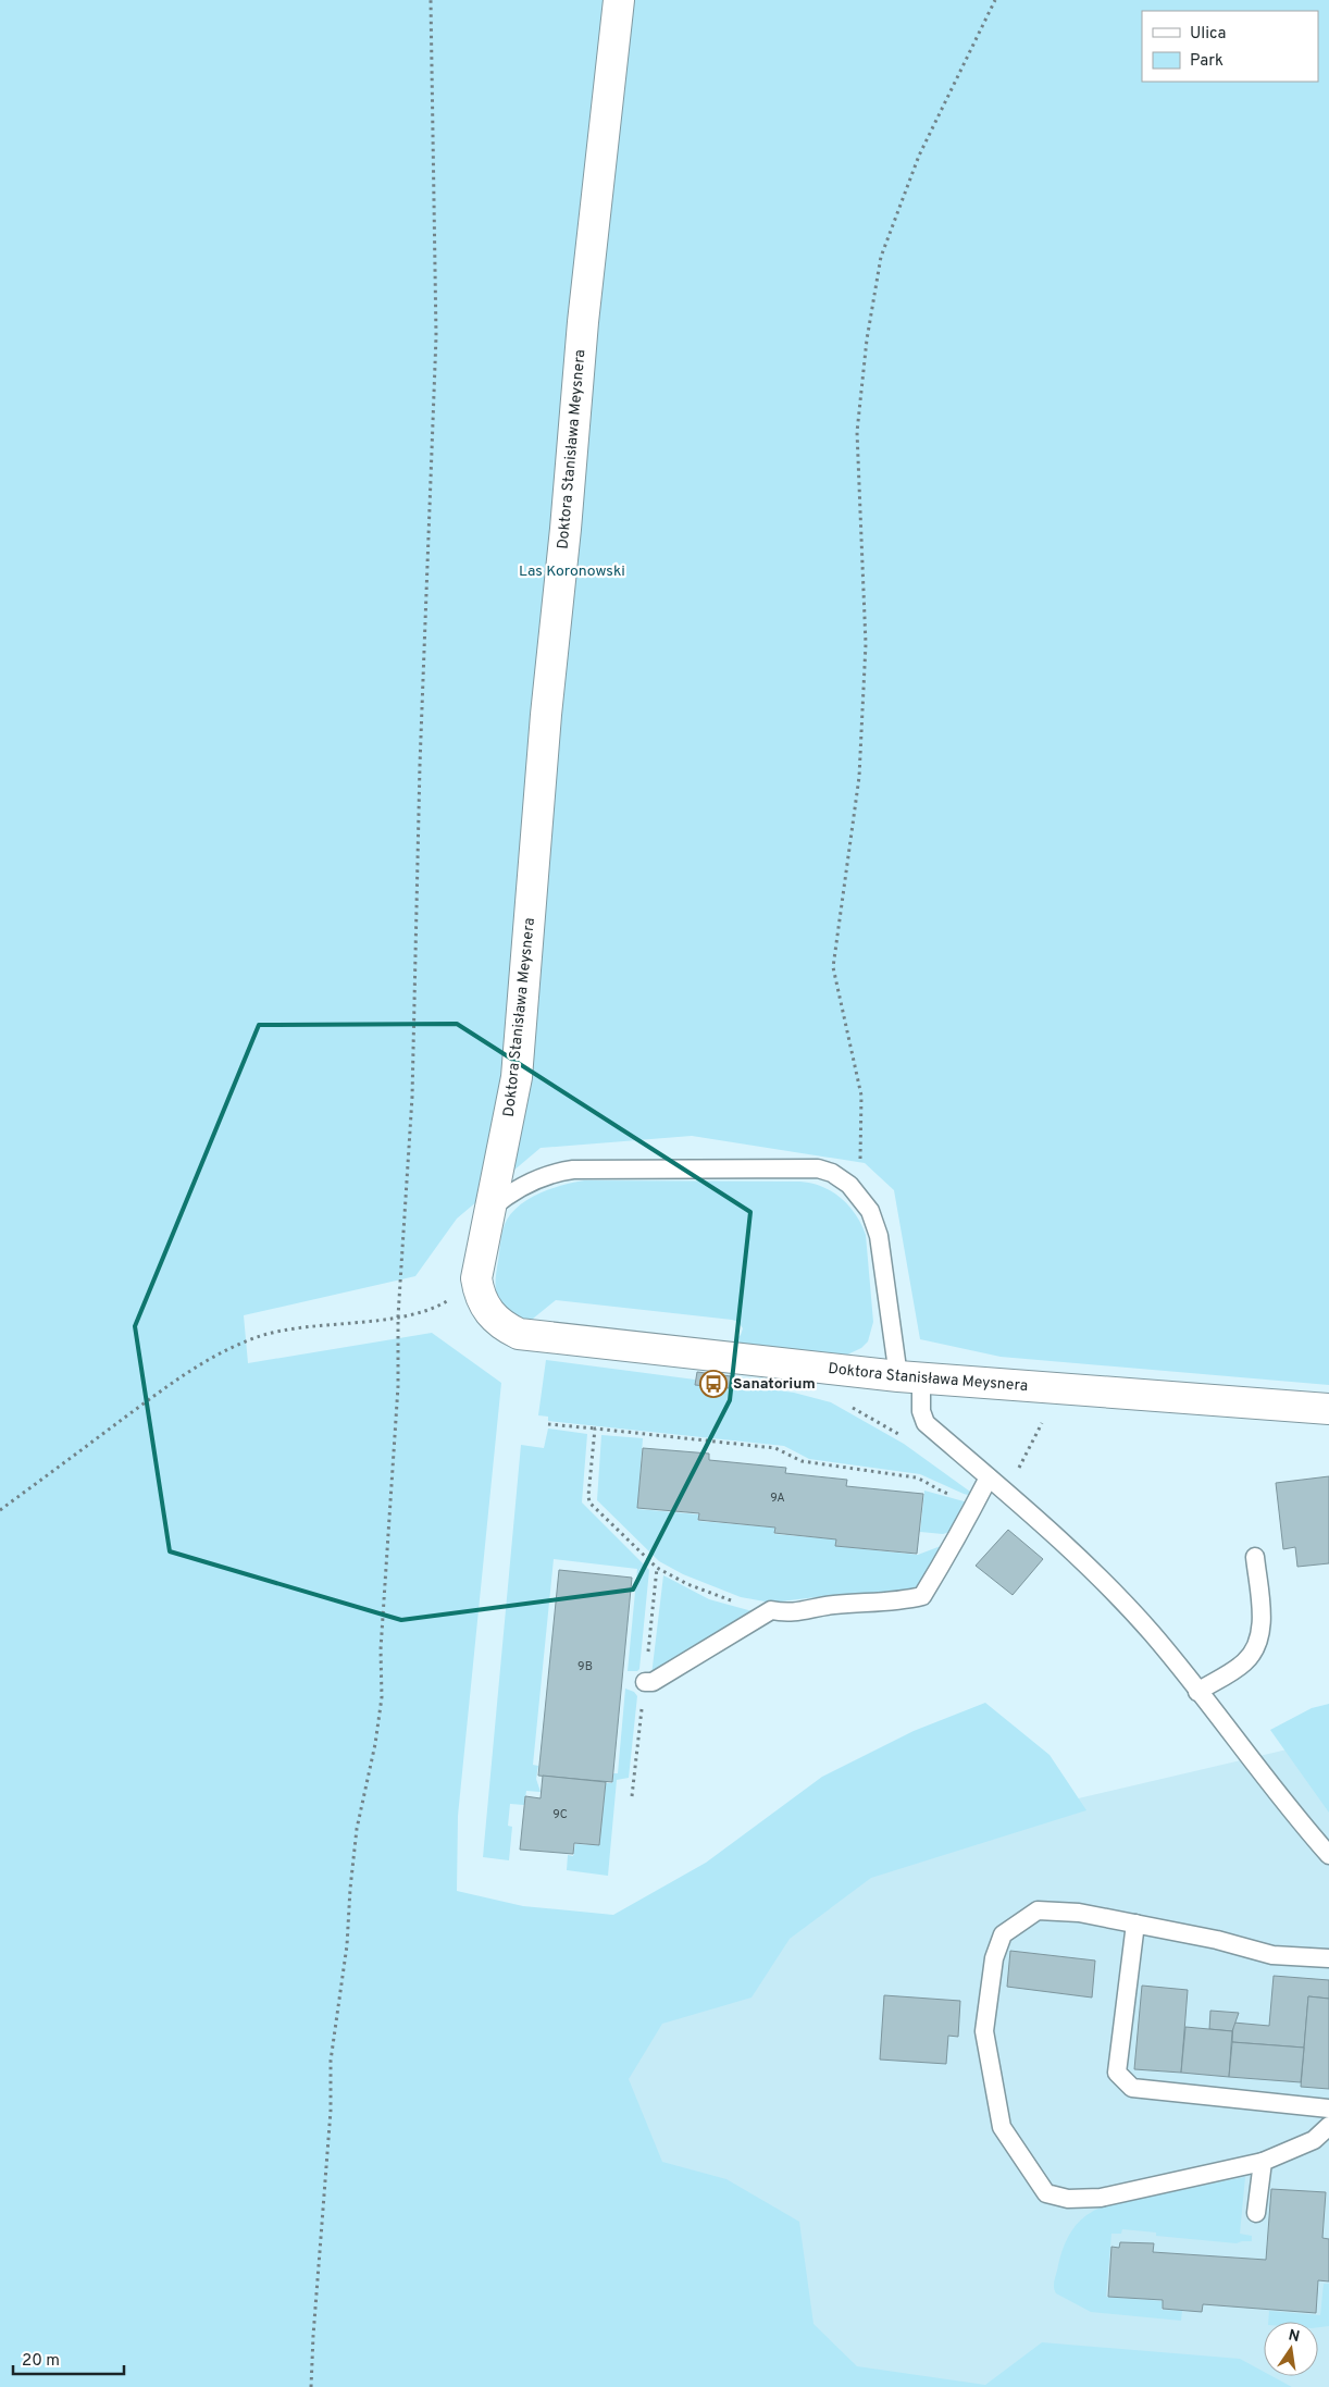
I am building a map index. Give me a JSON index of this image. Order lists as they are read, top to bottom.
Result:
{
  "streets": {
    "street": ["Doktora Stanisława Meysnera"]
  },
  "parks": ["Las Koronowski"],
  "places": {
    "bus stop": ["Sanatorium"]
  },
  "house_numbers": ["9A", "9B", "9C"],
  "legend": ["Ulica", "Park"],
  "scale_bar": "20 m",
  "north": "top"
}
